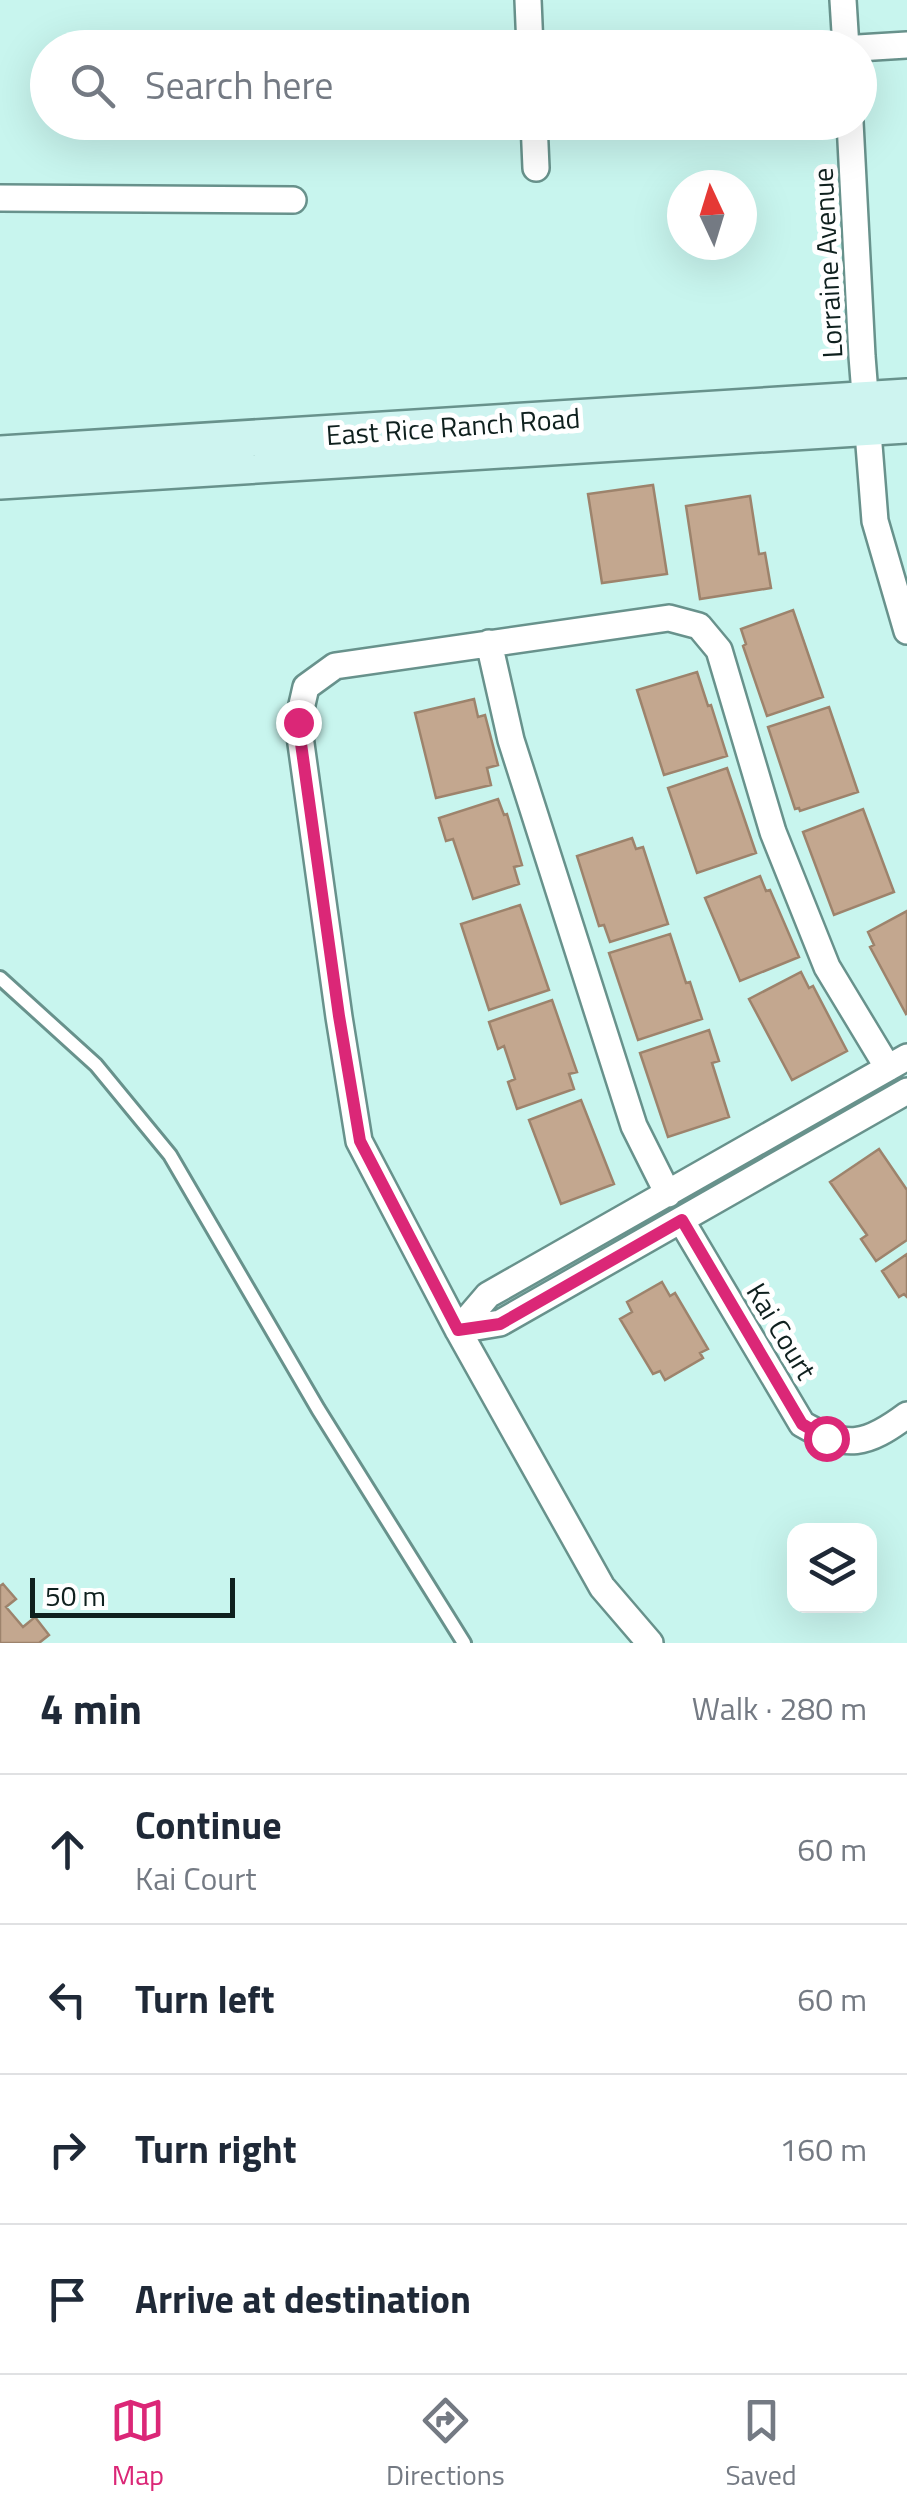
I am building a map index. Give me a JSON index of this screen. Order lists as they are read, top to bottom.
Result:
{
  "streets": {
    "main road": ["East Rice Ranch Road"],
    "street": ["Lorraine Avenue", "Kai Court"]
  },
  "crossings": [
    ["Lorraine Avenue", "East Rice Ranch Road"]
  ],
  "scale_bar": "50 m",
  "north": "top",
  "page": {
    "search": "Search here",
    "scale": "50 m",
    "heading": ["4 min", "Walk · 280 m"],
    "list": [
      ["Continue", "Kai Court", "60 m"],
      ["Turn left", "60 m"],
      ["Turn right", "160 m"],
      "Arrive at destination"
    ],
    "nav": ["Map", "Directions", "Saved"]
  }
}
